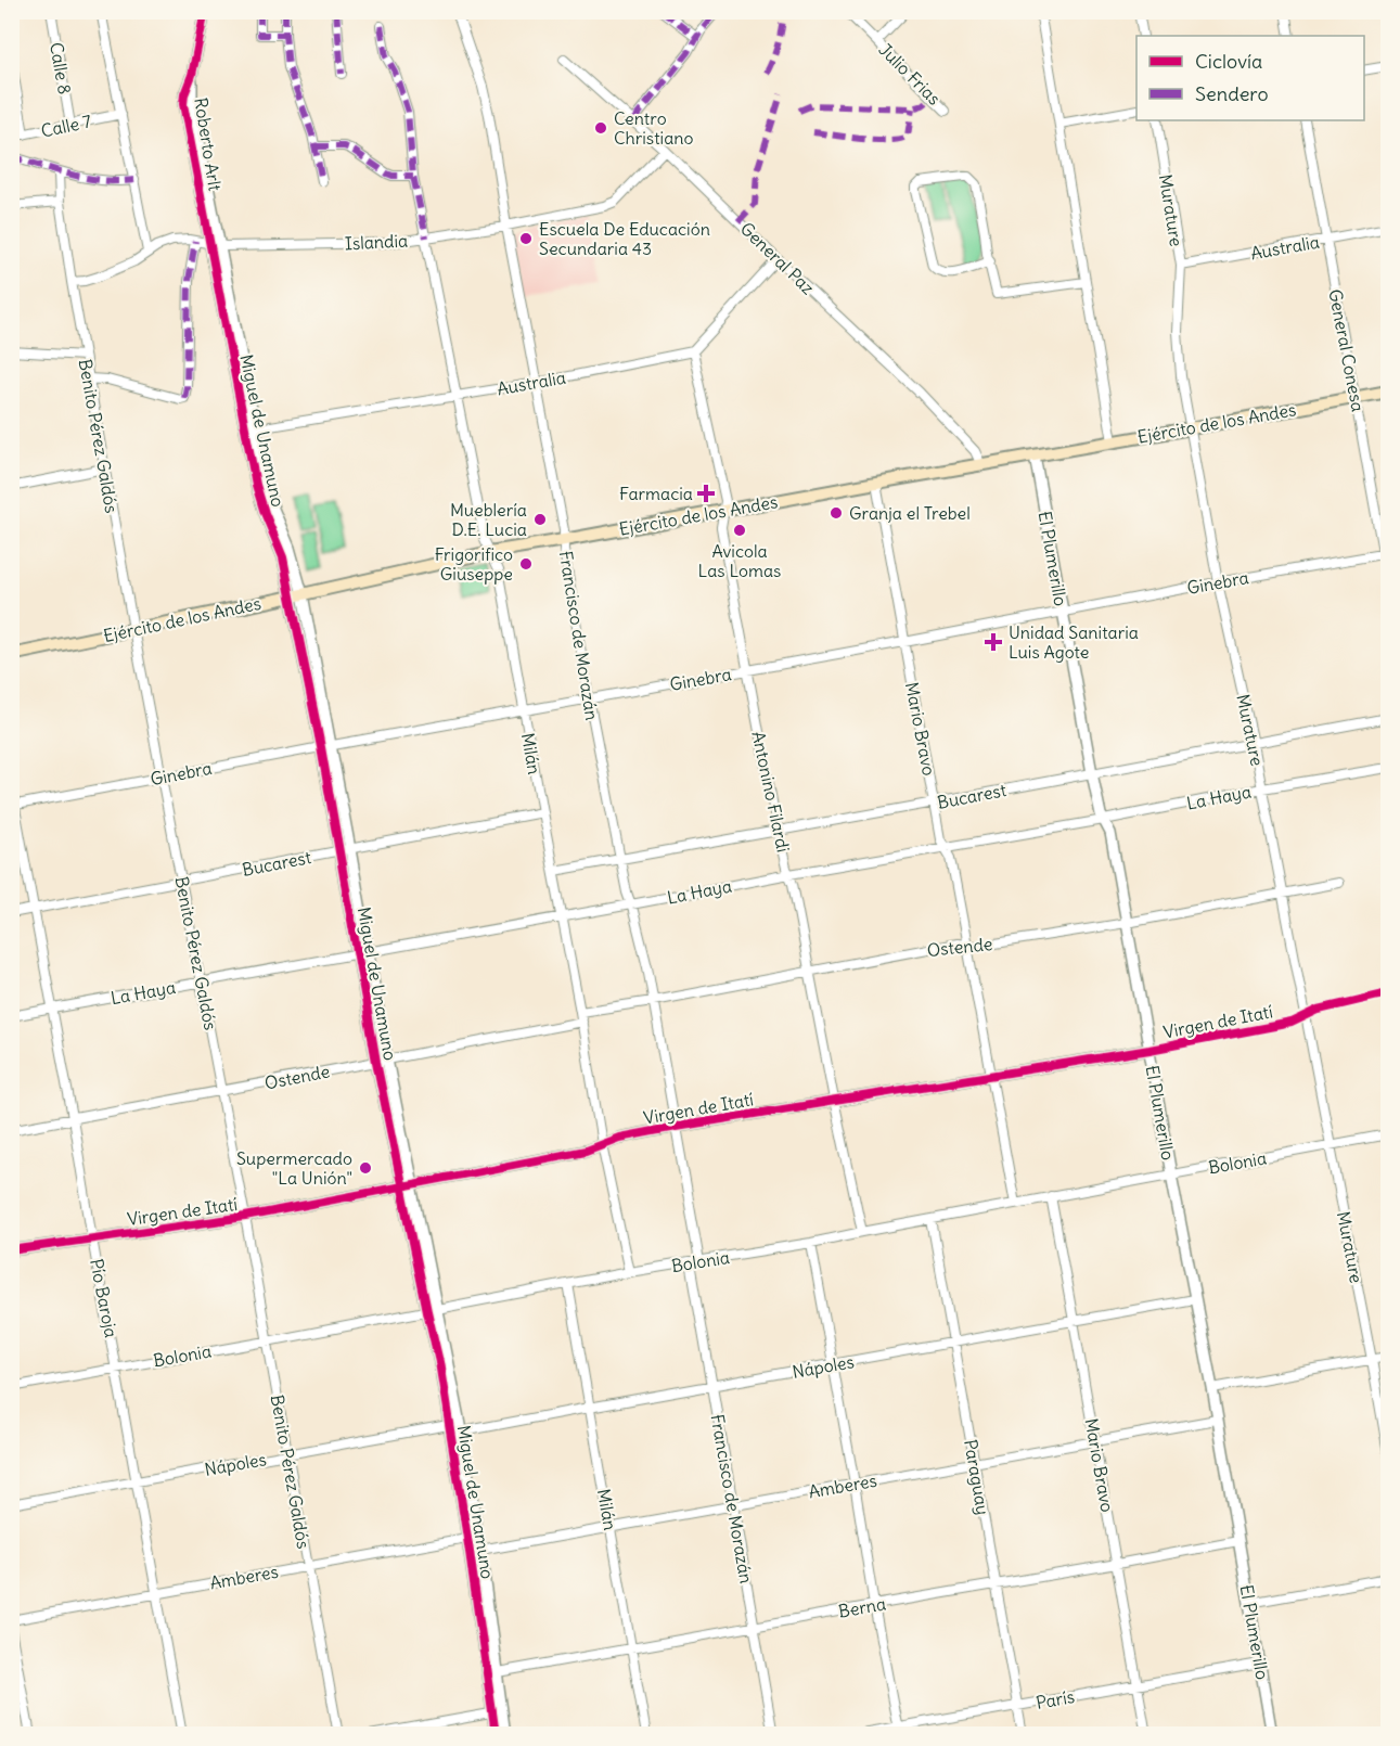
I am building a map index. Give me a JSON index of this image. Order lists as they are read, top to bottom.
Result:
{
  "streets": {
    "main road": ["Ejército de los Andes"],
    "street": [
      "Calle 8",
      "Julio Frias",
      "Calle 7",
      "Roberto Arlt",
      "Murature",
      "Islandia",
      "Australia",
      "General Paz",
      "General Conesa",
      "Miguel de Unamuno",
      "Benito Pérez Galdós",
      "El Plumerillo",
      "Ginebra",
      "Francisco de Morazán",
      "Mario Bravo",
      "Milán",
      "Antonino Filardi",
      "Bucarest",
      "La Haya",
      "Ostende",
      "Virgen de Itatí",
      "Bolonia",
      "Pío Baroja",
      "Nápoles",
      "Paraguay",
      "Amberes",
      "Berna",
      "París"
    ]
  },
  "crossings": [
    ["Calle 8", "Calle 7"],
    ["Roberto Arlt", "Islandia"],
    ["Roberto Arlt", "Miguel de Unamuno"],
    ["Murature", "Australia"],
    ["Murature", "Ejército de los Andes"],
    ["Murature", "Ginebra"],
    ["Murature", "Bucarest"],
    ["Murature", "La Haya"],
    ["Murature", "Ostende"],
    ["Murature", "Virgen de Itatí"],
    ["Murature", "Bolonia"],
    ["Islandia", "General Paz"],
    ["Islandia", "Miguel de Unamuno"],
    ["Islandia", "Benito Pérez Galdós"],
    ["Islandia", "Francisco de Morazán"],
    ["Islandia", "Milán"],
    ["Australia", "General Conesa"],
    ["Australia", "Miguel de Unamuno"],
    ["Australia", "Francisco de Morazán"],
    ["Australia", "Milán"],
    ["Australia", "Antonino Filardi"],
    ["General Paz", "Ejército de los Andes"],
    ["General Conesa", "Ejército de los Andes"],
    ["General Conesa", "Ginebra"],
    ["Ejército de los Andes", "Miguel de Unamuno"],
    ["Ejército de los Andes", "Benito Pérez Galdós"],
    ["Ejército de los Andes", "El Plumerillo"],
    ["Ejército de los Andes", "Francisco de Morazán"],
    ["Ejército de los Andes", "Mario Bravo"],
    ["Ejército de los Andes", "Milán"],
    ["Ejército de los Andes", "Antonino Filardi"],
    ["Miguel de Unamuno", "Ginebra"],
    ["Miguel de Unamuno", "Bucarest"],
    ["Miguel de Unamuno", "La Haya"],
    ["Miguel de Unamuno", "Ostende"],
    ["Miguel de Unamuno", "Virgen de Itatí"],
    ["Miguel de Unamuno", "Bolonia"],
    ["Miguel de Unamuno", "Nápoles"],
    ["Miguel de Unamuno", "Amberes"],
    ["Miguel de Unamuno", "Berna"],
    ["Benito Pérez Galdós", "Ginebra"],
    ["Benito Pérez Galdós", "Bucarest"],
    ["Benito Pérez Galdós", "La Haya"],
    ["Benito Pérez Galdós", "Ostende"],
    ["Benito Pérez Galdós", "Virgen de Itatí"],
    ["Benito Pérez Galdós", "Bolonia"],
    ["Benito Pérez Galdós", "Nápoles"],
    ["Benito Pérez Galdós", "Amberes"],
    ["El Plumerillo", "Ginebra"],
    ["El Plumerillo", "Bucarest"],
    ["El Plumerillo", "La Haya"],
    ["El Plumerillo", "Ostende"],
    ["El Plumerillo", "Virgen de Itatí"],
    ["El Plumerillo", "Bolonia"],
    ["El Plumerillo", "Nápoles"],
    ["El Plumerillo", "Amberes"],
    ["El Plumerillo", "Berna"],
    ["El Plumerillo", "París"],
    ["Ginebra", "Francisco de Morazán"],
    ["Ginebra", "Mario Bravo"],
    ["Ginebra", "Milán"],
    ["Ginebra", "Antonino Filardi"],
    ["Ginebra", "Pío Baroja"],
    ["Francisco de Morazán", "Bucarest"],
    ["Francisco de Morazán", "La Haya"],
    ["Francisco de Morazán", "Ostende"],
    ["Francisco de Morazán", "Virgen de Itatí"],
    ["Francisco de Morazán", "Bolonia"],
    ["Francisco de Morazán", "Nápoles"],
    ["Francisco de Morazán", "Amberes"],
    ["Francisco de Morazán", "Berna"],
    ["Mario Bravo", "Bucarest"],
    ["Mario Bravo", "La Haya"],
    ["Mario Bravo", "Ostende"],
    ["Mario Bravo", "Virgen de Itatí"],
    ["Mario Bravo", "Bolonia"],
    ["Mario Bravo", "Nápoles"],
    ["Mario Bravo", "Amberes"],
    ["Mario Bravo", "Berna"],
    ["Mario Bravo", "París"],
    ["Milán", "Bucarest"],
    ["Milán", "La Haya"],
    ["Milán", "Ostende"],
    ["Milán", "Virgen de Itatí"],
    ["Milán", "Bolonia"],
    ["Milán", "Nápoles"],
    ["Milán", "Amberes"],
    ["Milán", "Berna"],
    ["Antonino Filardi", "Bucarest"],
    ["Antonino Filardi", "La Haya"],
    ["Antonino Filardi", "Ostende"],
    ["Antonino Filardi", "Virgen de Itatí"],
    ["Antonino Filardi", "Bolonia"],
    ["Bucarest", "Pío Baroja"],
    ["La Haya", "Pío Baroja"],
    ["Ostende", "Pío Baroja"],
    ["Virgen de Itatí", "Pío Baroja"],
    ["Bolonia", "Pío Baroja"],
    ["Bolonia", "Paraguay"],
    ["Pío Baroja", "Nápoles"],
    ["Pío Baroja", "Amberes"],
    ["Nápoles", "Paraguay"],
    ["Paraguay", "Amberes"],
    ["Paraguay", "Berna"],
    ["Paraguay", "París"]
  ],
  "places": {
    "other": [
      "Centro Christiano",
      "Escuela De Educación Secundaria 43",
      "Granja el Trebel",
      "Mueblería D.E. Lucia",
      "Avicola Las Lomas",
      "Frigorifico Giuseppe",
      "Supermercado \"La Unión\""
    ],
    "health": ["Farmacia", "Unidad Sanitaria Luis Agote"]
  },
  "legend": ["Ciclovía", "Sendero"]
}
